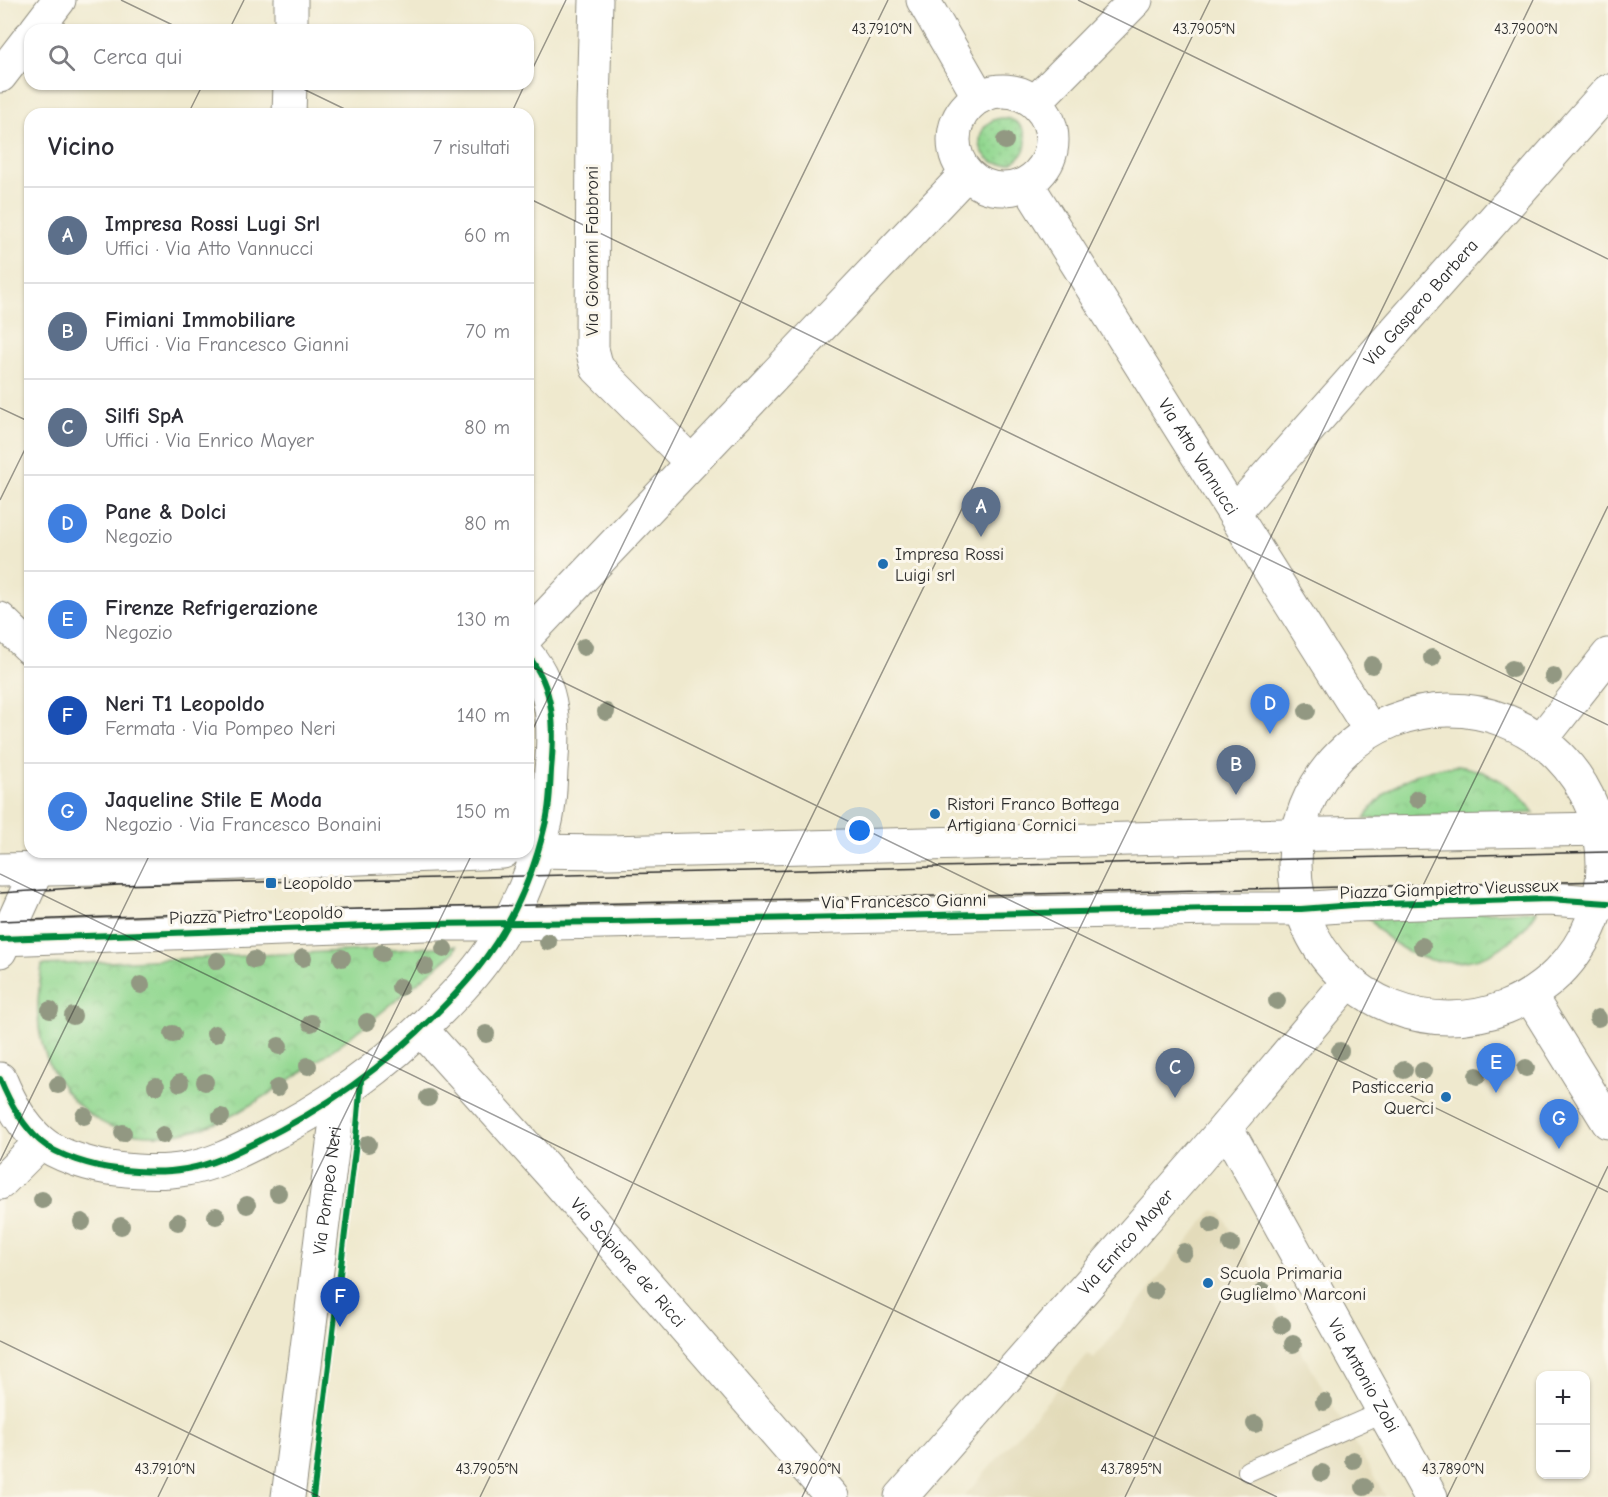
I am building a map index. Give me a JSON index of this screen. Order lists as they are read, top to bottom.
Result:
{
  "streets": {
    "street": [
      "Via Giovanni Fabbroni",
      "Via Gaspero Barbera",
      "Via Atto Vannucci",
      "Piazza Giampietro Vieusseux",
      "Via Francesco Gianni",
      "Piazza Pietro Leopoldo",
      "Via Pompeo Neri",
      "Via Enrico Mayer",
      "Via Scipione de' Ricci",
      "Via Antonio Zobi"
    ]
  },
  "crossings": [
    ["Via Gaspero Barbera", "Via Atto Vannucci"],
    ["Piazza Giampietro Vieusseux", "Via Francesco Gianni"],
    ["Via Francesco Gianni", "Piazza Pietro Leopoldo"],
    ["Via Enrico Mayer", "Via Antonio Zobi"]
  ],
  "places": {
    "other": [
      "Impresa Rossi Luigi srl",
      "Ristori Franco Bottega Artigiana Cornici",
      "Pasticceria Querci",
      "Scuola Primaria Guglielmo Marconi"
    ],
    "transit": ["Leopoldo"]
  },
  "page": {
    "search": "Cerca qui",
    "heading": ["Vicino", "7 risultati"],
    "list": [
      {
        "mark": "A",
        "name": "Impresa Rossi Lugi Srl",
        "note": "Uffici · Via Atto Vannucci",
        "value": "60 m"
      },
      {
        "mark": "B",
        "name": "Fimiani Immobiliare",
        "note": "Uffici · Via Francesco Gianni",
        "value": "70 m"
      },
      {
        "mark": "C",
        "name": "Silfi SpA",
        "note": "Uffici · Via Enrico Mayer",
        "value": "80 m"
      },
      {
        "mark": "D",
        "name": "Pane & Dolci",
        "note": "Negozio",
        "value": "80 m"
      },
      {
        "mark": "E",
        "name": "Firenze Refrigerazione",
        "note": "Negozio",
        "value": "130 m"
      },
      {
        "mark": "F",
        "name": "Neri T1 Leopoldo",
        "note": "Fermata · Via Pompeo Neri",
        "value": "140 m"
      },
      {
        "mark": "G",
        "name": "Jaqueline Stile E Moda",
        "note": "Negozio · Via Francesco Bonaini",
        "value": "150 m"
      }
    ],
    "pins": [
      "A",
      "D",
      "B",
      "E",
      "C",
      "G",
      "F"
    ],
    "map_buttons": ["+", "−"]
  },
  "coordinates": [
    "43.7910°N",
    "43.7905°N",
    "43.7900°N",
    "43.7895°N",
    "43.7890°N"
  ]
}
